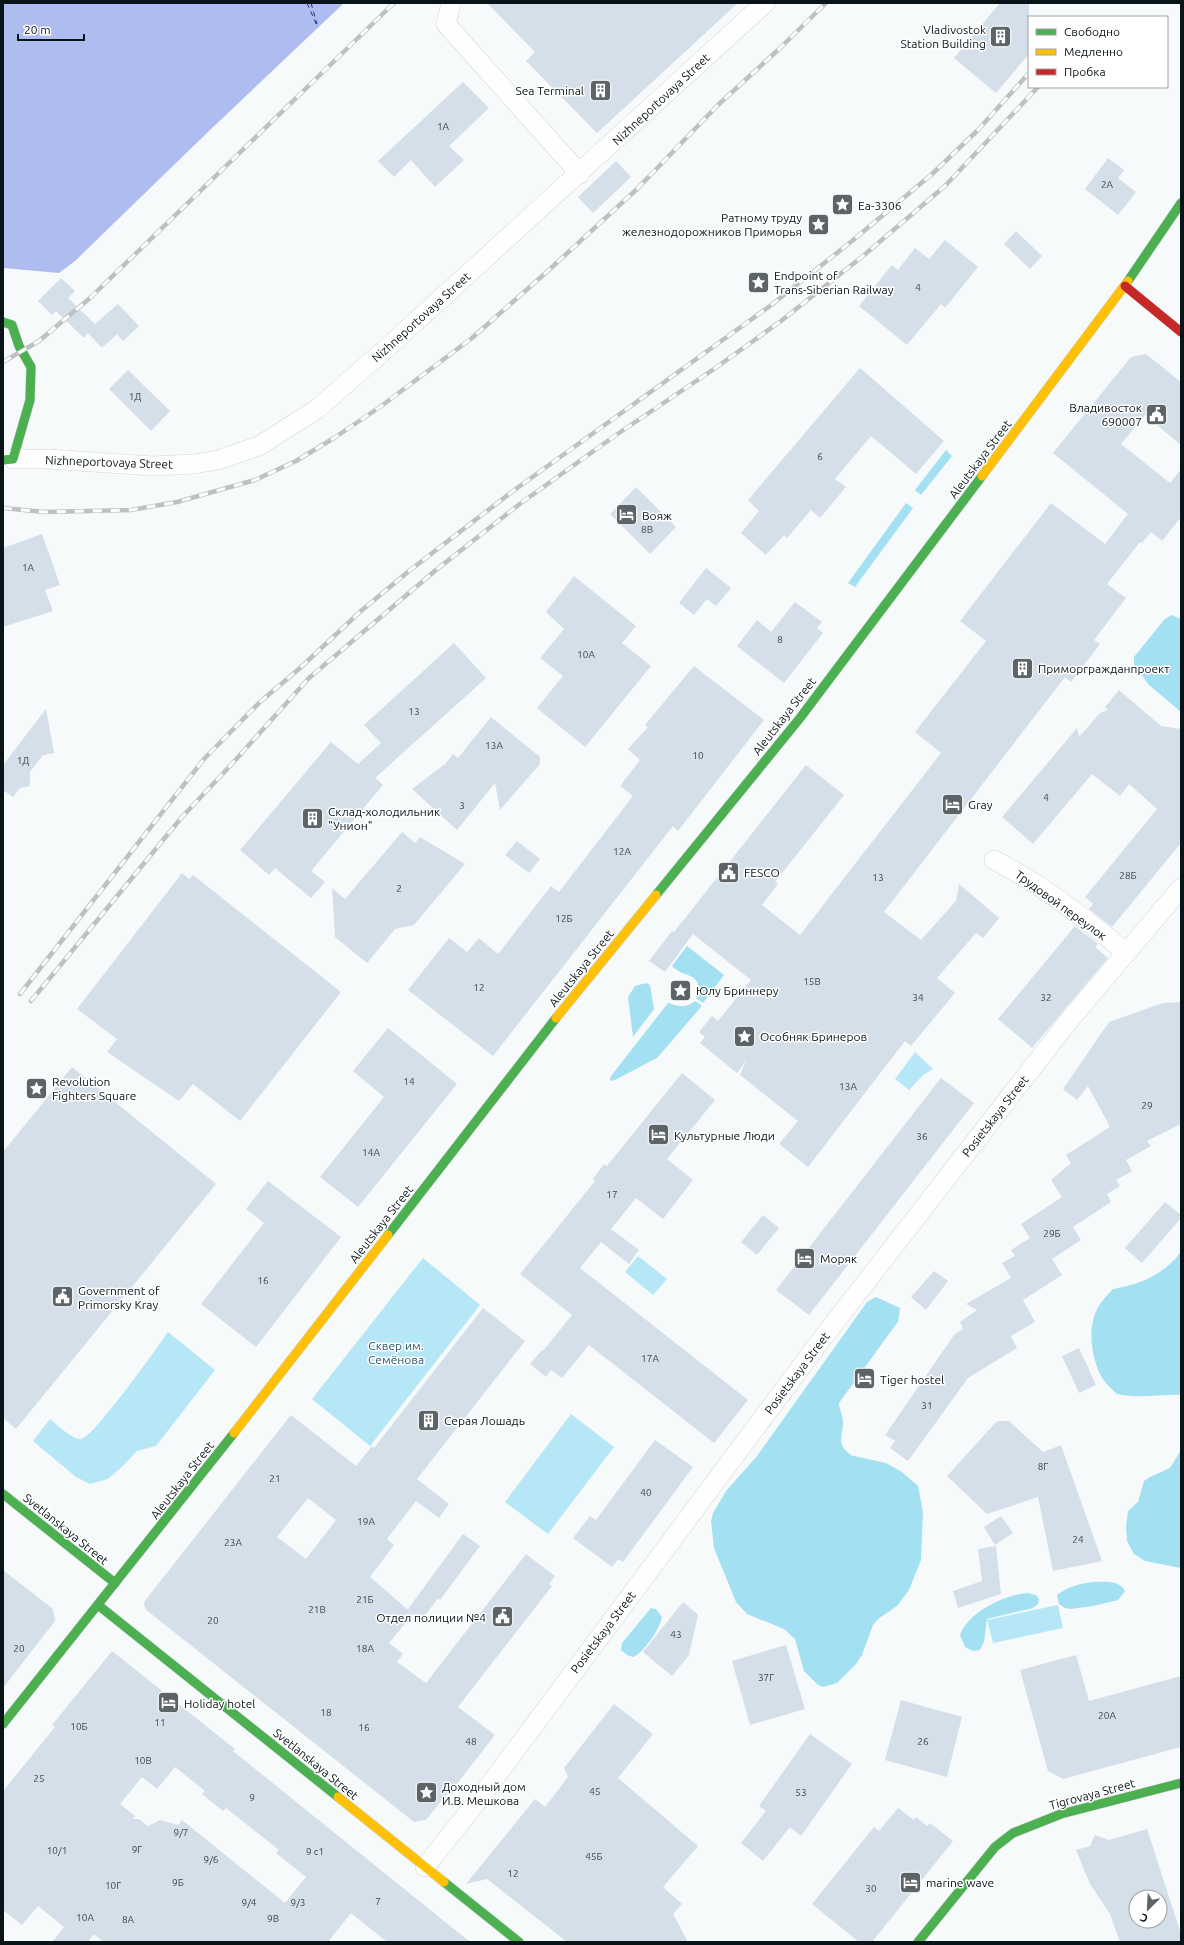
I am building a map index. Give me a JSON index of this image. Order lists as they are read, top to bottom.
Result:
{
  "streets": {
    "main road": ["Aleutskaya Street", "Svetlanskaya Street", "Tigrovaya Street"],
    "street": ["Nizhneportovaya Street", "Трудовой переулок", "Posietskaya Street"]
  },
  "crossings": [
    ["Aleutskaya Street", "Svetlanskaya Street"],
    ["Трудовой переулок", "Posietskaya Street"],
    ["Posietskaya Street", "Svetlanskaya Street"]
  ],
  "parks": ["Сквер им. Семёнова"],
  "places": {
    "building": [
      "Vladivostok Station Building",
      "Sea Terminal",
      "Приморгражданпроект",
      "Склад-холодильник \"Унион\"",
      "Серая Лошадь"
    ],
    "place": [
      "Еа-3306",
      "Ратному труду железнодорожников Приморья",
      "Endpoint of Trans-Siberian Railway",
      "Юлу Бриннеру",
      "Особняк Бринеров",
      "Revolution Fighters Square",
      "Доходный дом И.В. Мешкова"
    ],
    "public building": [
      "Владивосток 690007",
      "FESCO",
      "Government of Primorsky Kray",
      "Отдел полиции №4"
    ],
    "hotel": [
      "Вояж",
      "Gray",
      "Культурные Люди",
      "Моряк",
      "Tiger hostel",
      "Holiday hotel",
      "marine wave"
    ]
  },
  "house_numbers": [
    "1А",
    "2А",
    "4",
    "1Д",
    "6",
    "8В",
    "1А",
    "8",
    "10А",
    "13",
    "13А",
    "10",
    "1Д",
    "4",
    "3",
    "12А",
    "28Б",
    "13",
    "2",
    "12Б",
    "15В",
    "12",
    "34",
    "32",
    "14",
    "13А",
    "29",
    "36",
    "14А",
    "17",
    "29Б",
    "16",
    "17А",
    "31",
    "8Г",
    "21",
    "40",
    "19А",
    "24",
    "23А",
    "21Б",
    "21В",
    "20",
    "43",
    "20",
    "18А",
    "37Г",
    "18",
    "20А",
    "11",
    "10Б",
    "16",
    "48",
    "26",
    "10В",
    "25",
    "45",
    "53",
    "9",
    "9/7",
    "9Г",
    "10/1",
    "9 с1",
    "45Б",
    "9/6",
    "12",
    "9Б",
    "10Г",
    "30",
    "7",
    "9/4",
    "9/3",
    "10А",
    "9В",
    "8А"
  ],
  "legend": ["Свободно", "Медленно", "Пробка"],
  "scale_bar": "20 m",
  "north": "bottom left"
}
